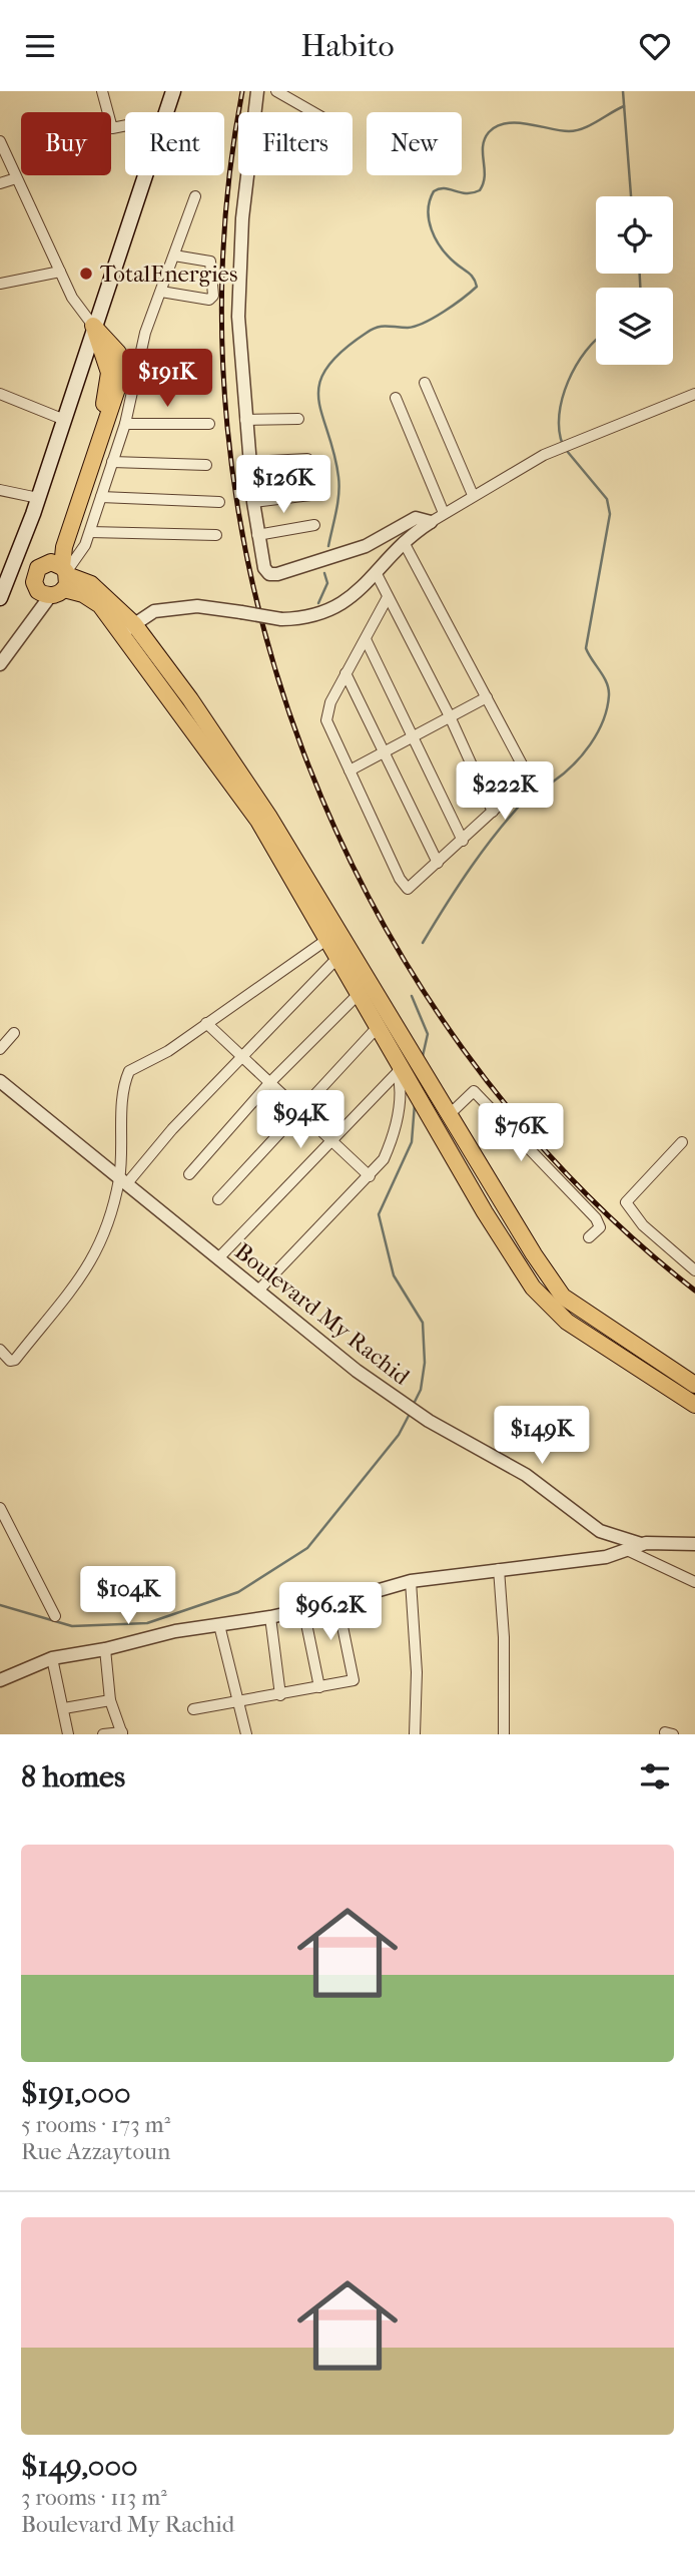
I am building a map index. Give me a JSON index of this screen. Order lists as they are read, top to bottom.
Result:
{
  "streets": {
    "street": ["Boulevard My Rachid"]
  },
  "places": ["TotalEnergies"],
  "page": {
    "header": "Habito",
    "chip": [
      "Buy",
      "Rent",
      "Filters",
      "New"
    ],
    "price": [
      "$191K",
      "$126K",
      "$222K",
      "$94K",
      "$76K",
      "$149K",
      "$104K",
      "$96.2K"
    ],
    "heading": "8 homes",
    "list": [
      {
        "name": "$191,000",
        "note": "5 rooms · 173 m² · Rue Azzaytoun"
      },
      {
        "name": "$149,000",
        "note": "3 rooms · 113 m² · Boulevard My Rachid"
      }
    ]
  }
}
